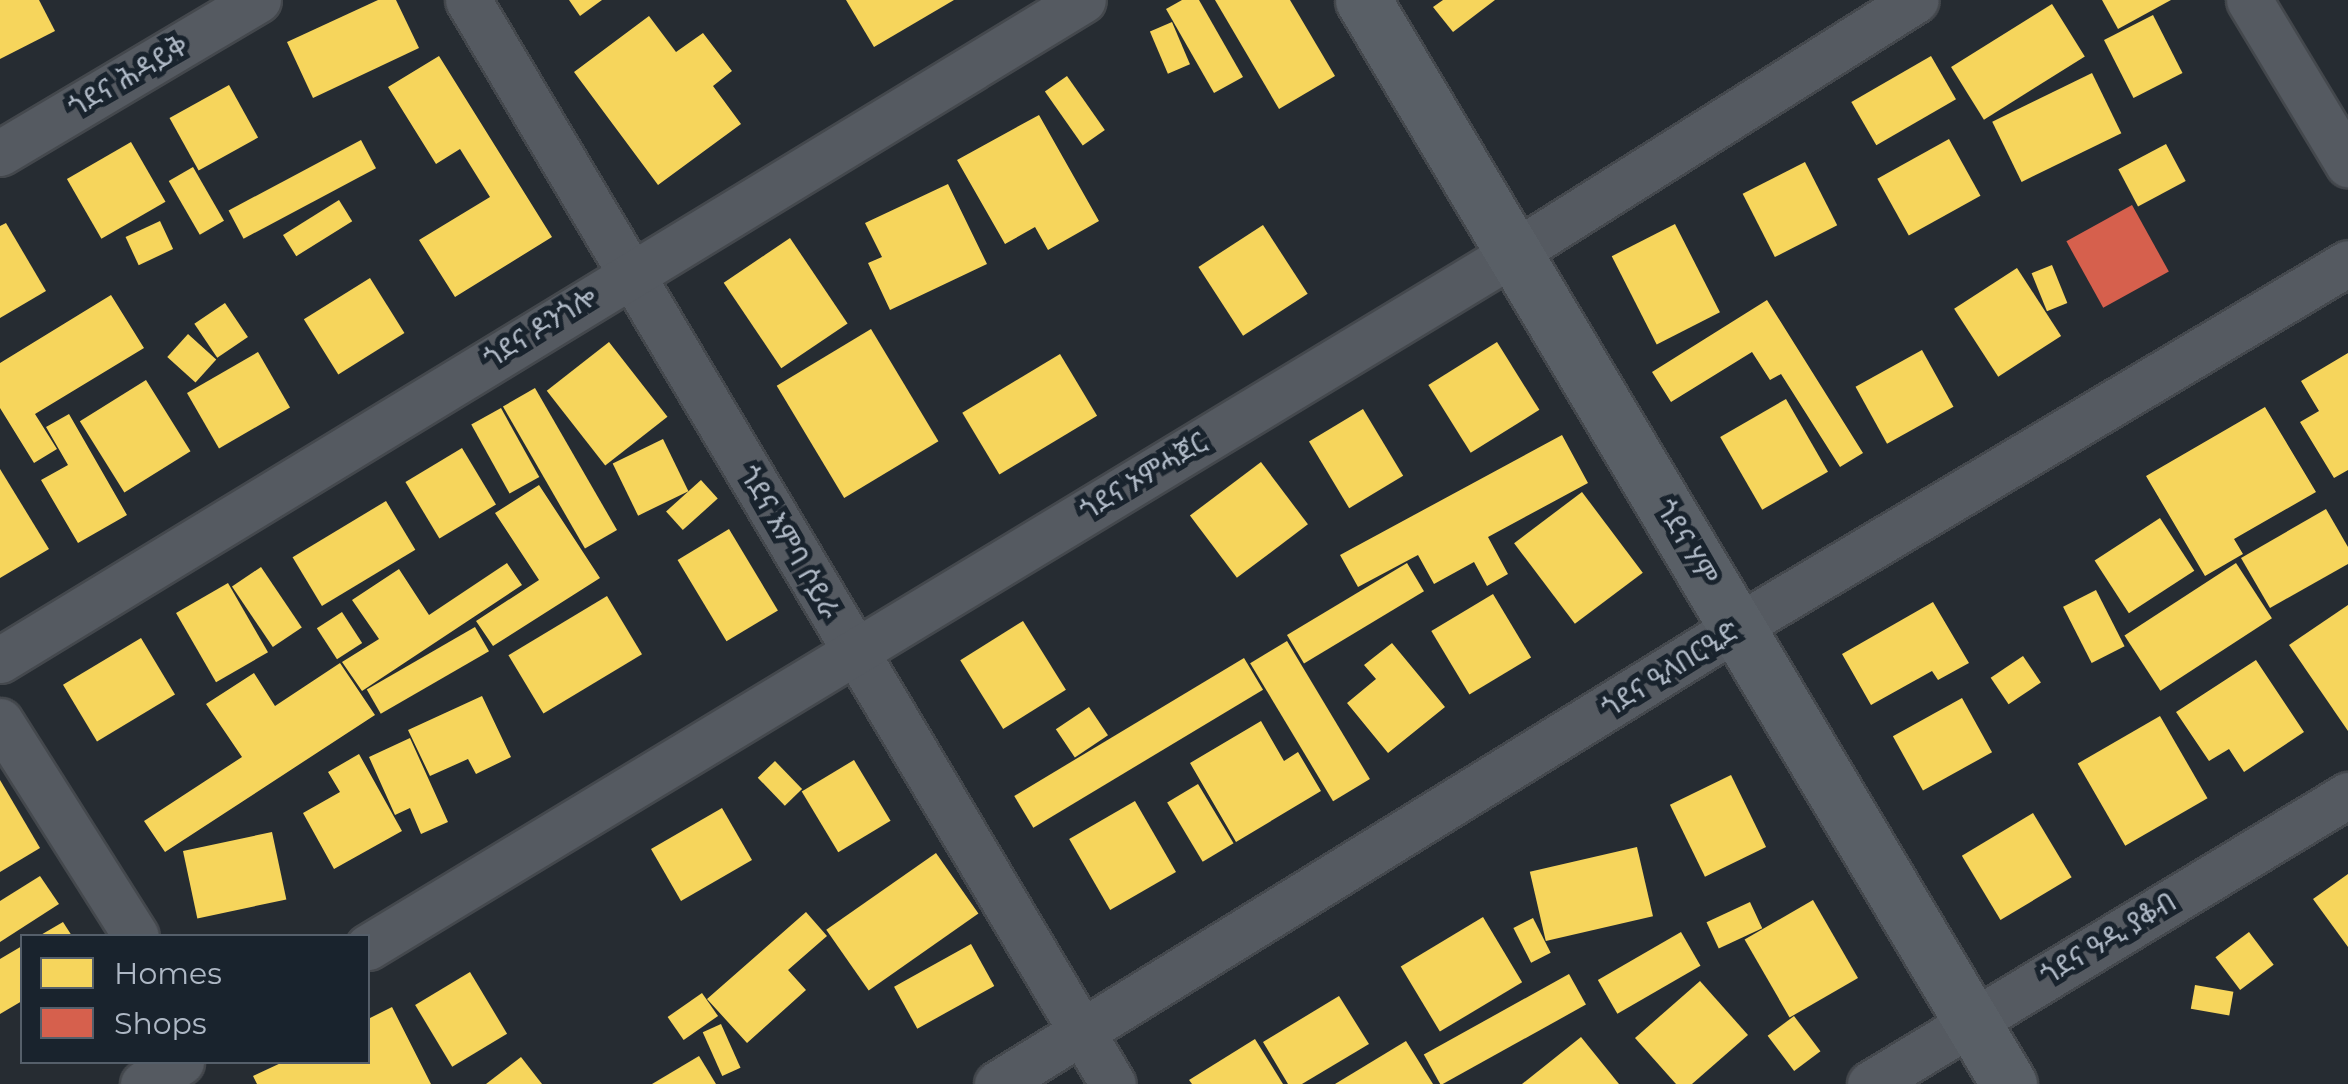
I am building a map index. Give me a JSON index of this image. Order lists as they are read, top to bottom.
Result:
{
  "streets": {
    "street": [
      "ጎደና ሕዳይቅ",
      "ጎደና ዶንጎሎ",
      "ጎደና ኦምሓጀር",
      "ጎደና እምባ ሶይራ",
      "ጎደና ሃም",
      "ጎደና ዒላበርዒድ",
      "ጎደና ዓዲ ያቆብ"
    ]
  },
  "crossings": [
    ["ጎደና ዶንጎሎ", "ጎደና እምባ ሶይራ"],
    ["ጎደና ኦምሓጀር", "ጎደና እምባ ሶይራ"],
    ["ጎደና ኦምሓጀር", "ጎደና ሃም"],
    ["ጎደና እምባ ሶይራ", "ጎደና ዒላበርዒድ"],
    ["ጎደና ሃም", "ጎደና ዒላበርዒድ"],
    ["ጎደና ሃም", "ጎደና ዓዲ ያቆብ"]
  ],
  "legend": ["Homes", "Shops"]
}
